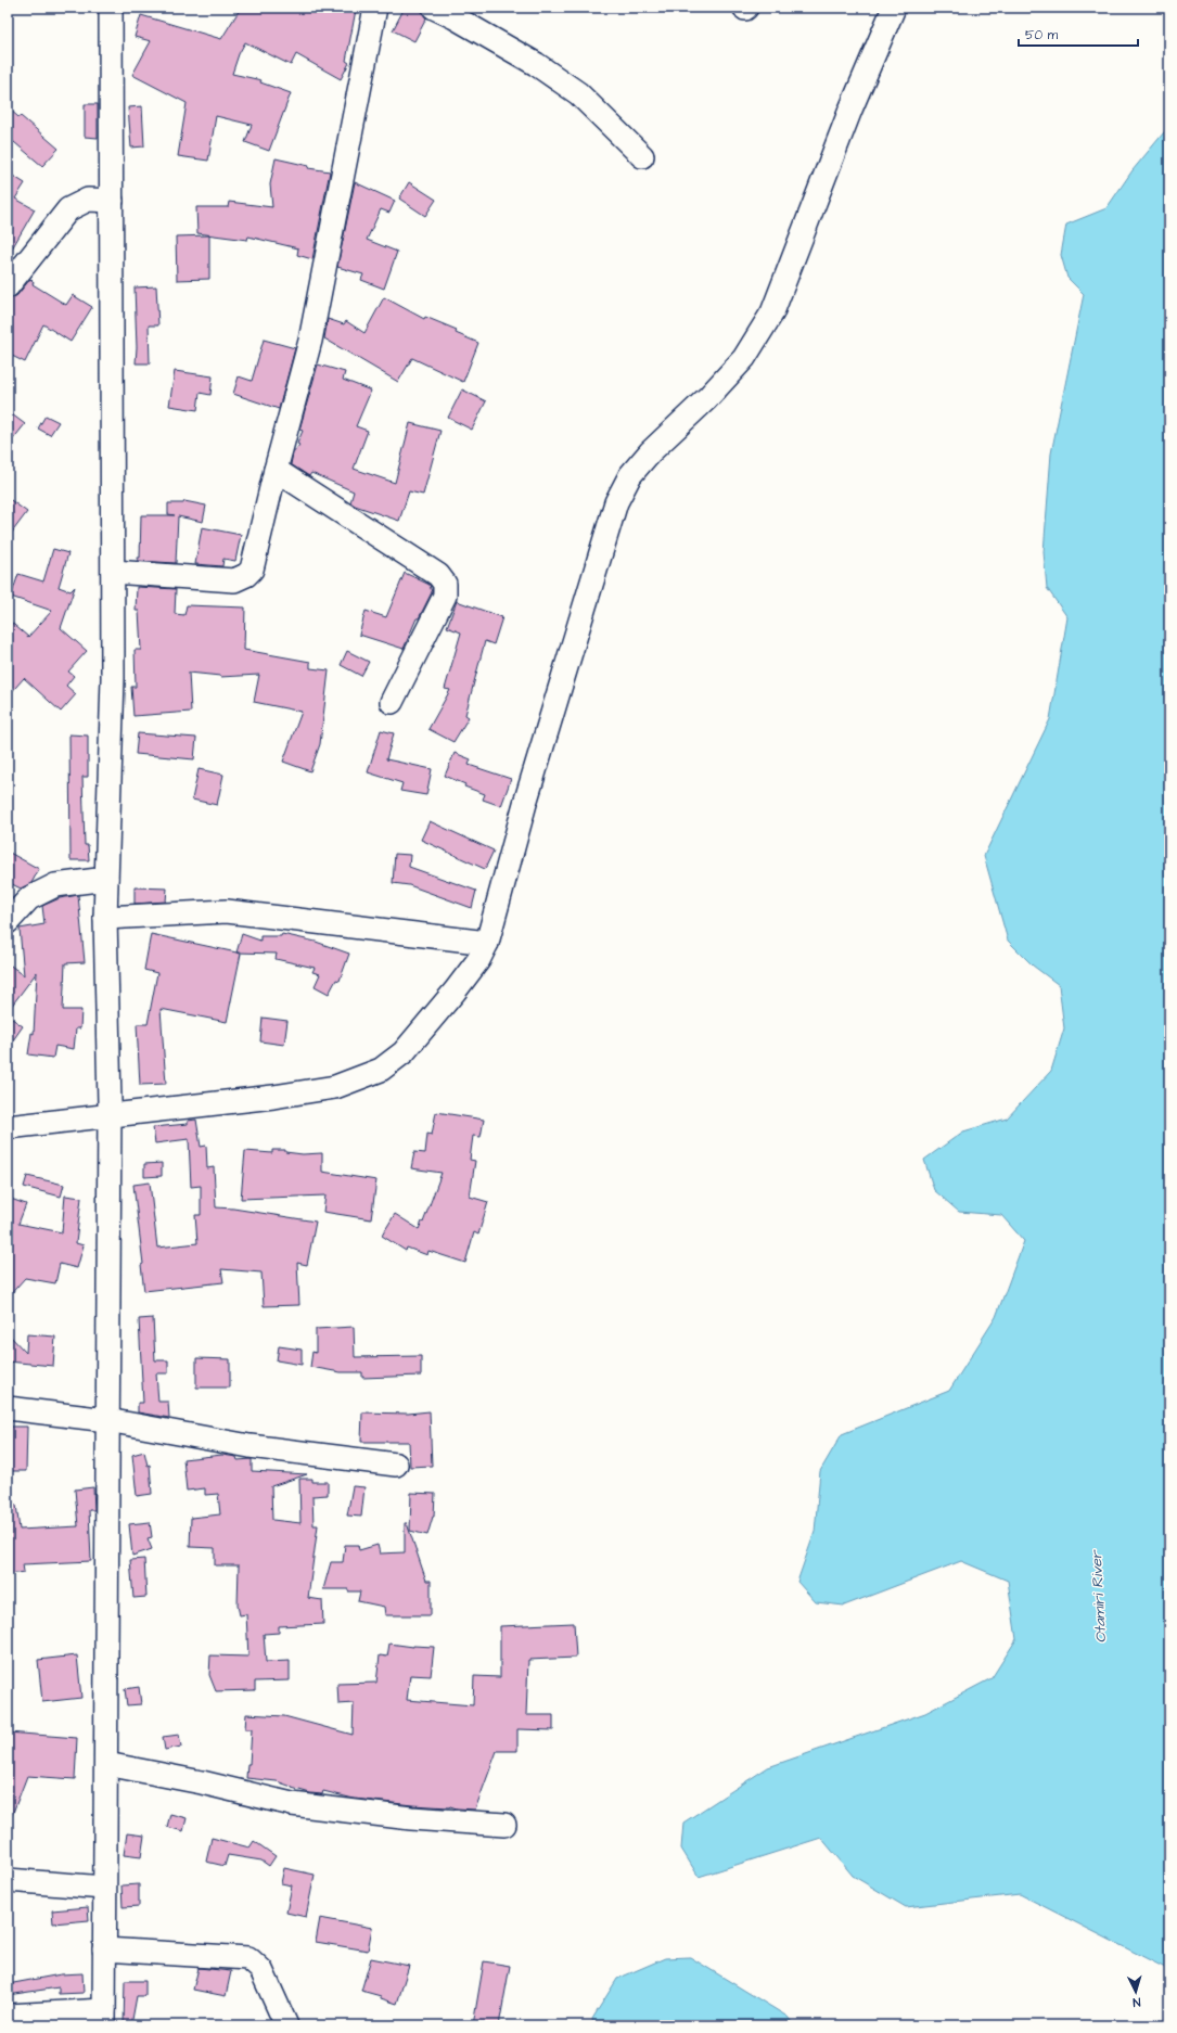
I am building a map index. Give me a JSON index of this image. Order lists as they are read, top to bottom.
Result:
{
  "water": ["Otamiri River"],
  "scale_bar": "50 m",
  "north": "bottom"
}
